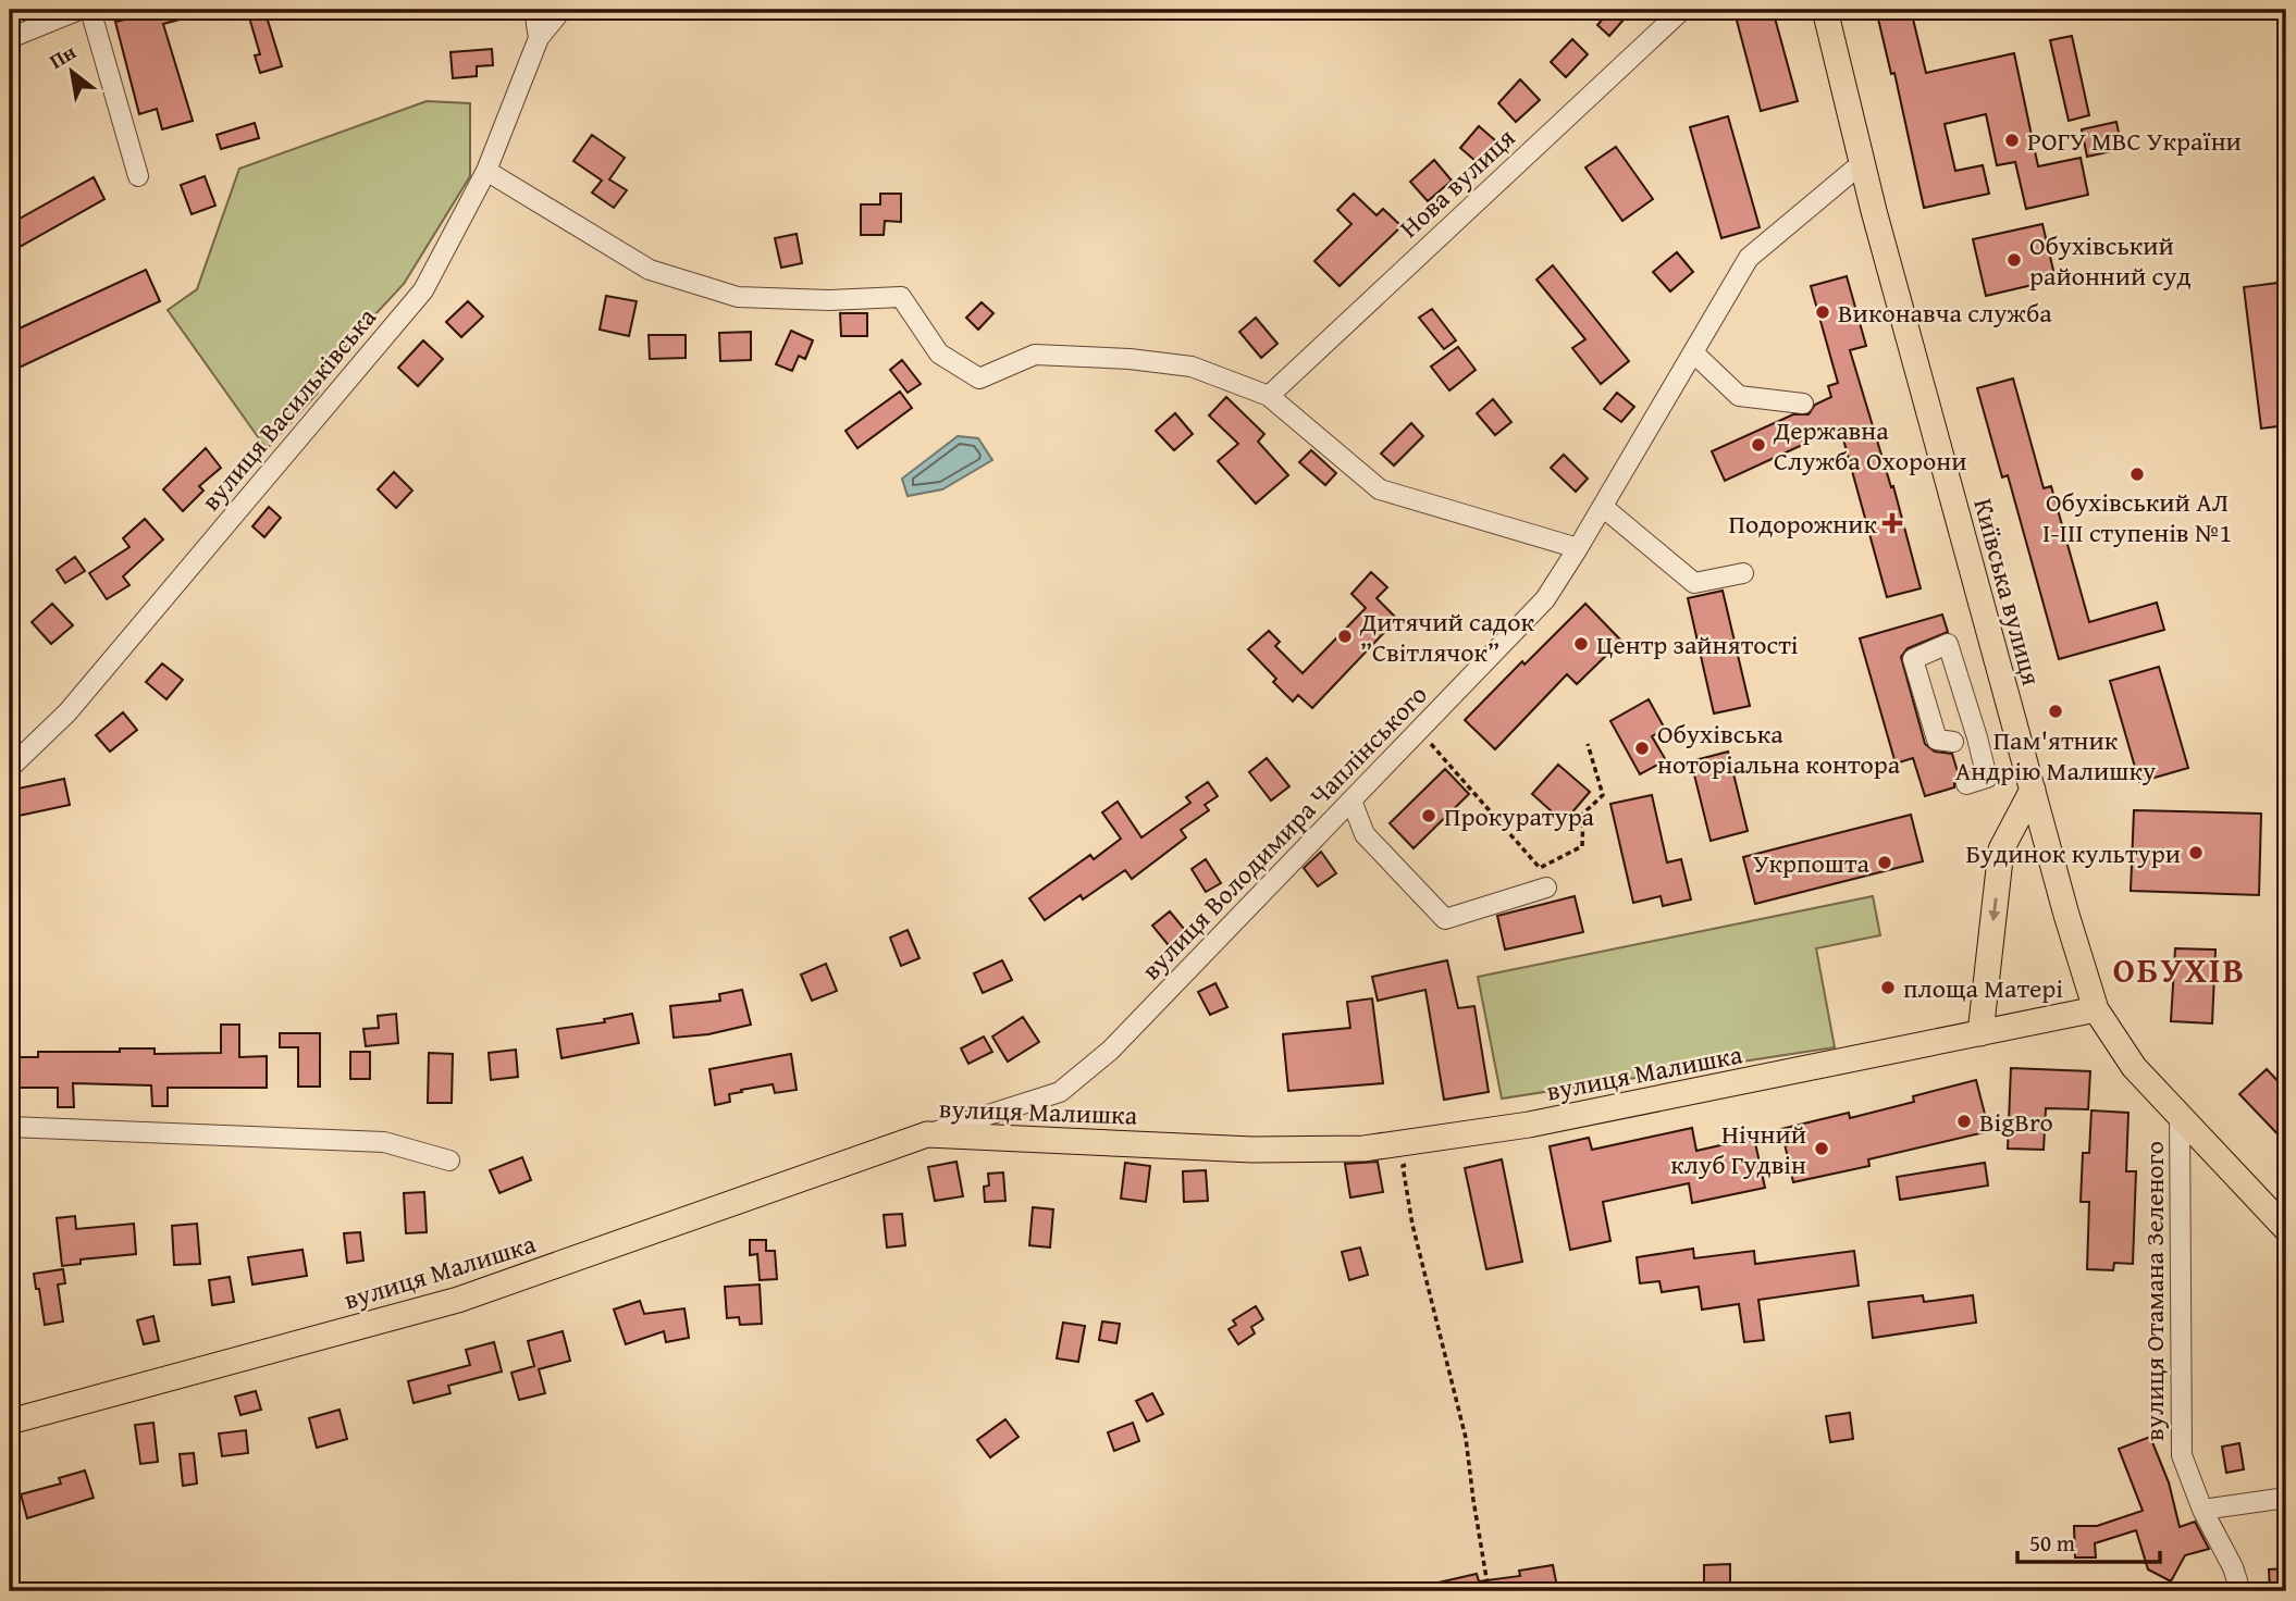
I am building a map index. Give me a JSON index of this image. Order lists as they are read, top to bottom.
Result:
{
  "streets": {
    "main road": ["Київська вулиця", "вулиця Малишка"],
    "street": [
      "Нова вулиця",
      "вулиця Васильківська",
      "вулиця Володимира Чаплінського",
      "вулиця Отамана Зеленого"
    ]
  },
  "crossings": [
    ["Київська вулиця", "вулиця Володимира Чаплінського"],
    ["Київська вулиця", "вулиця Малишка"],
    ["Київська вулиця", "вулиця Отамана Зеленого"],
    ["вулиця Володимира Чаплінського", "вулиця Малишка"]
  ],
  "districts": ["ОБУХІВ"],
  "places": {
    "other": [
      "РОГУ МВС України",
      "Обухівський районний суд",
      "Виконавча служба",
      "Державна Служба Охорони",
      "Обухівський АЛ І-ІІІ ступенів №1",
      "Дитячий садок ”Світлячок”",
      "Центр зайнятості",
      "Пам'ятник Андрію Малишку",
      "Обухівська ноторіальна контора",
      "Прокуратура",
      "Будинок культури",
      "Укрпошта",
      "площа Матері",
      "BigBro",
      "Нічний клуб Гудвін"
    ],
    "health": ["Подорожник"]
  },
  "scale_bar": "50 m",
  "north": "top left"
}
